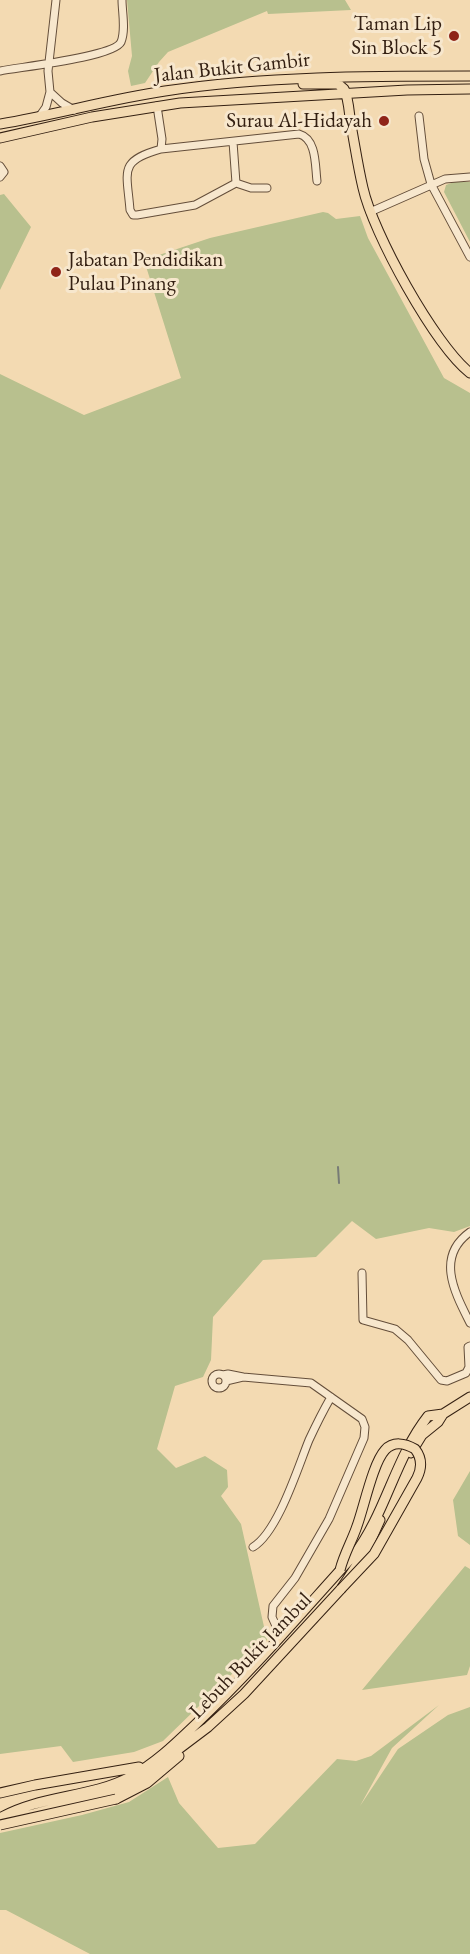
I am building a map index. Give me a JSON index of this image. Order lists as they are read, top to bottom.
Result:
{
  "streets": {
    "main road": ["Jalan Bukit Gambir", "Lebuh Bukit Jambul"]
  },
  "places": ["Taman Lip Sin Block 5", "Surau Al-Hidayah", "Jabatan Pendidikan Pulau Pinang"]
}
